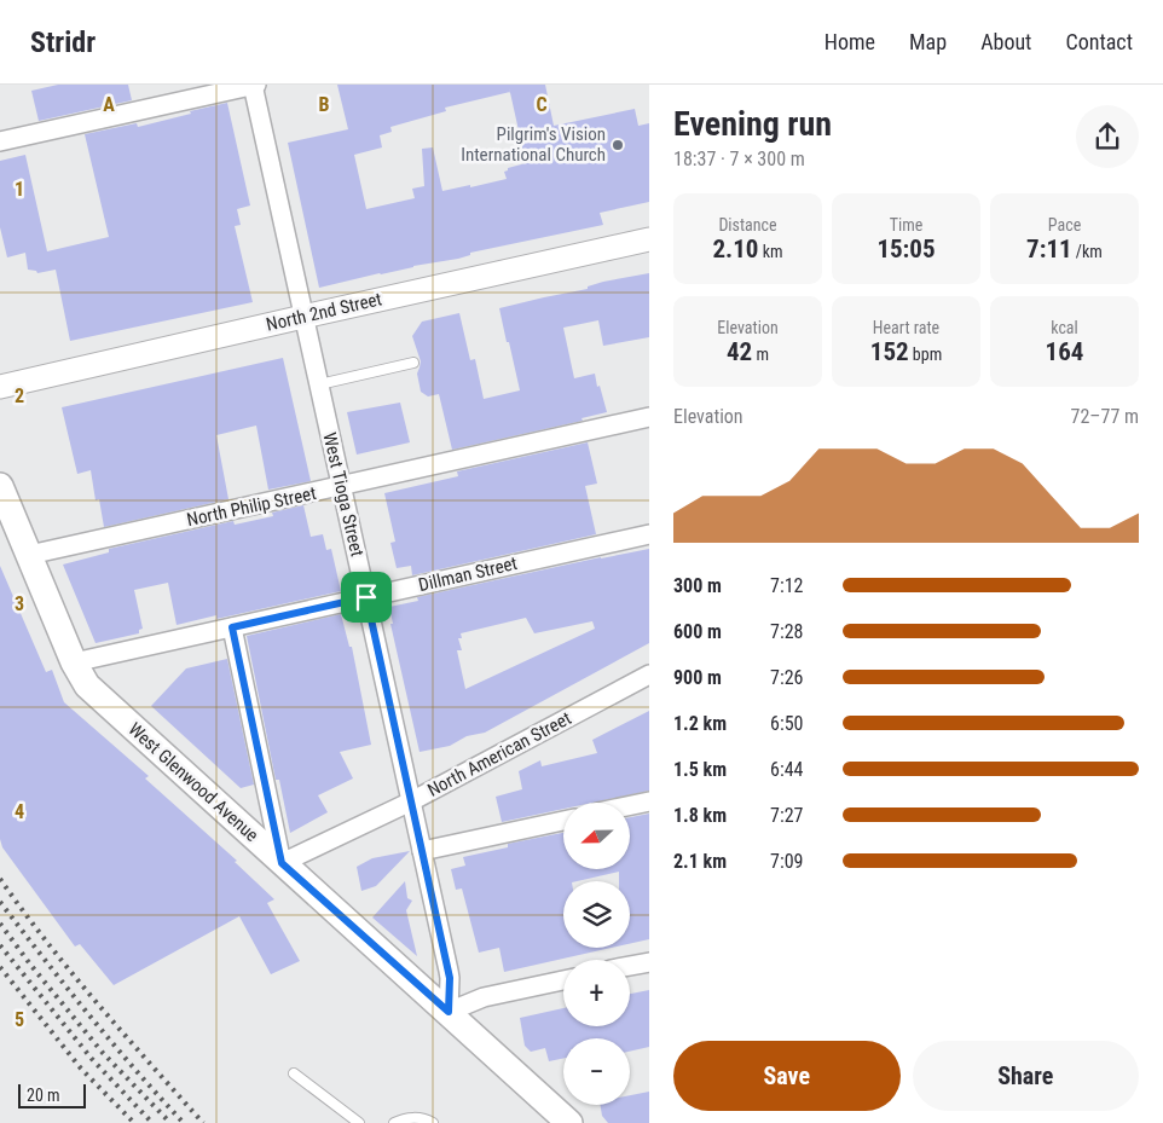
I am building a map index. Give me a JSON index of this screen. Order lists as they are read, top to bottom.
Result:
{
  "streets": {
    "main road": ["West Glenwood Avenue"],
    "street": [
      "North 2nd Street",
      "West Tioga Street",
      "North Philip Street",
      "Dillman Street",
      "North American Street"
    ]
  },
  "crossings": [
    ["North 2nd Street", "West Tioga Street"],
    ["West Tioga Street", "North Philip Street"],
    ["West Tioga Street", "Dillman Street"],
    ["West Tioga Street", "North American Street"],
    ["West Tioga Street", "West Glenwood Avenue"],
    ["North Philip Street", "West Glenwood Avenue"],
    ["Dillman Street", "West Glenwood Avenue"],
    ["North American Street", "West Glenwood Avenue"]
  ],
  "places": ["Pilgrim's Vision International Church"],
  "scale_bar": "20 m",
  "north": "left",
  "page": {
    "header": "Stridr",
    "nav": [
      "Home",
      "Map",
      "About",
      "Contact"
    ],
    "heading": ["Evening run", "18:37 · 7 × 300 m"],
    "stats": [
      ["Distance", "2.10 km"],
      ["Time", "15:05"],
      ["Pace", "7:11 /km"],
      ["Elevation", "42 m"],
      ["Heart rate", "152 bpm"],
      ["kcal", "164"]
    ],
    "chart": ["Elevation", "72–77 m"],
    "list": [
      {
        "name": "300 m",
        "note": "7:12"
      },
      {
        "name": "600 m",
        "note": "7:28"
      },
      {
        "name": "900 m",
        "note": "7:26"
      },
      {
        "name": "1.2 km",
        "note": "6:50"
      },
      {
        "name": "1.5 km",
        "note": "6:44"
      },
      {
        "name": "1.8 km",
        "note": "7:27"
      },
      {
        "name": "2.1 km",
        "note": "7:09"
      }
    ],
    "map_buttons": ["+", "−"],
    "buttons": ["Save", "Share"],
    "scale": "20 m"
  },
  "grid": {
    "columns": ["A", "B", "C"],
    "rows": [
      "1",
      "2",
      "3",
      "4",
      "5"
    ]
  }
}
